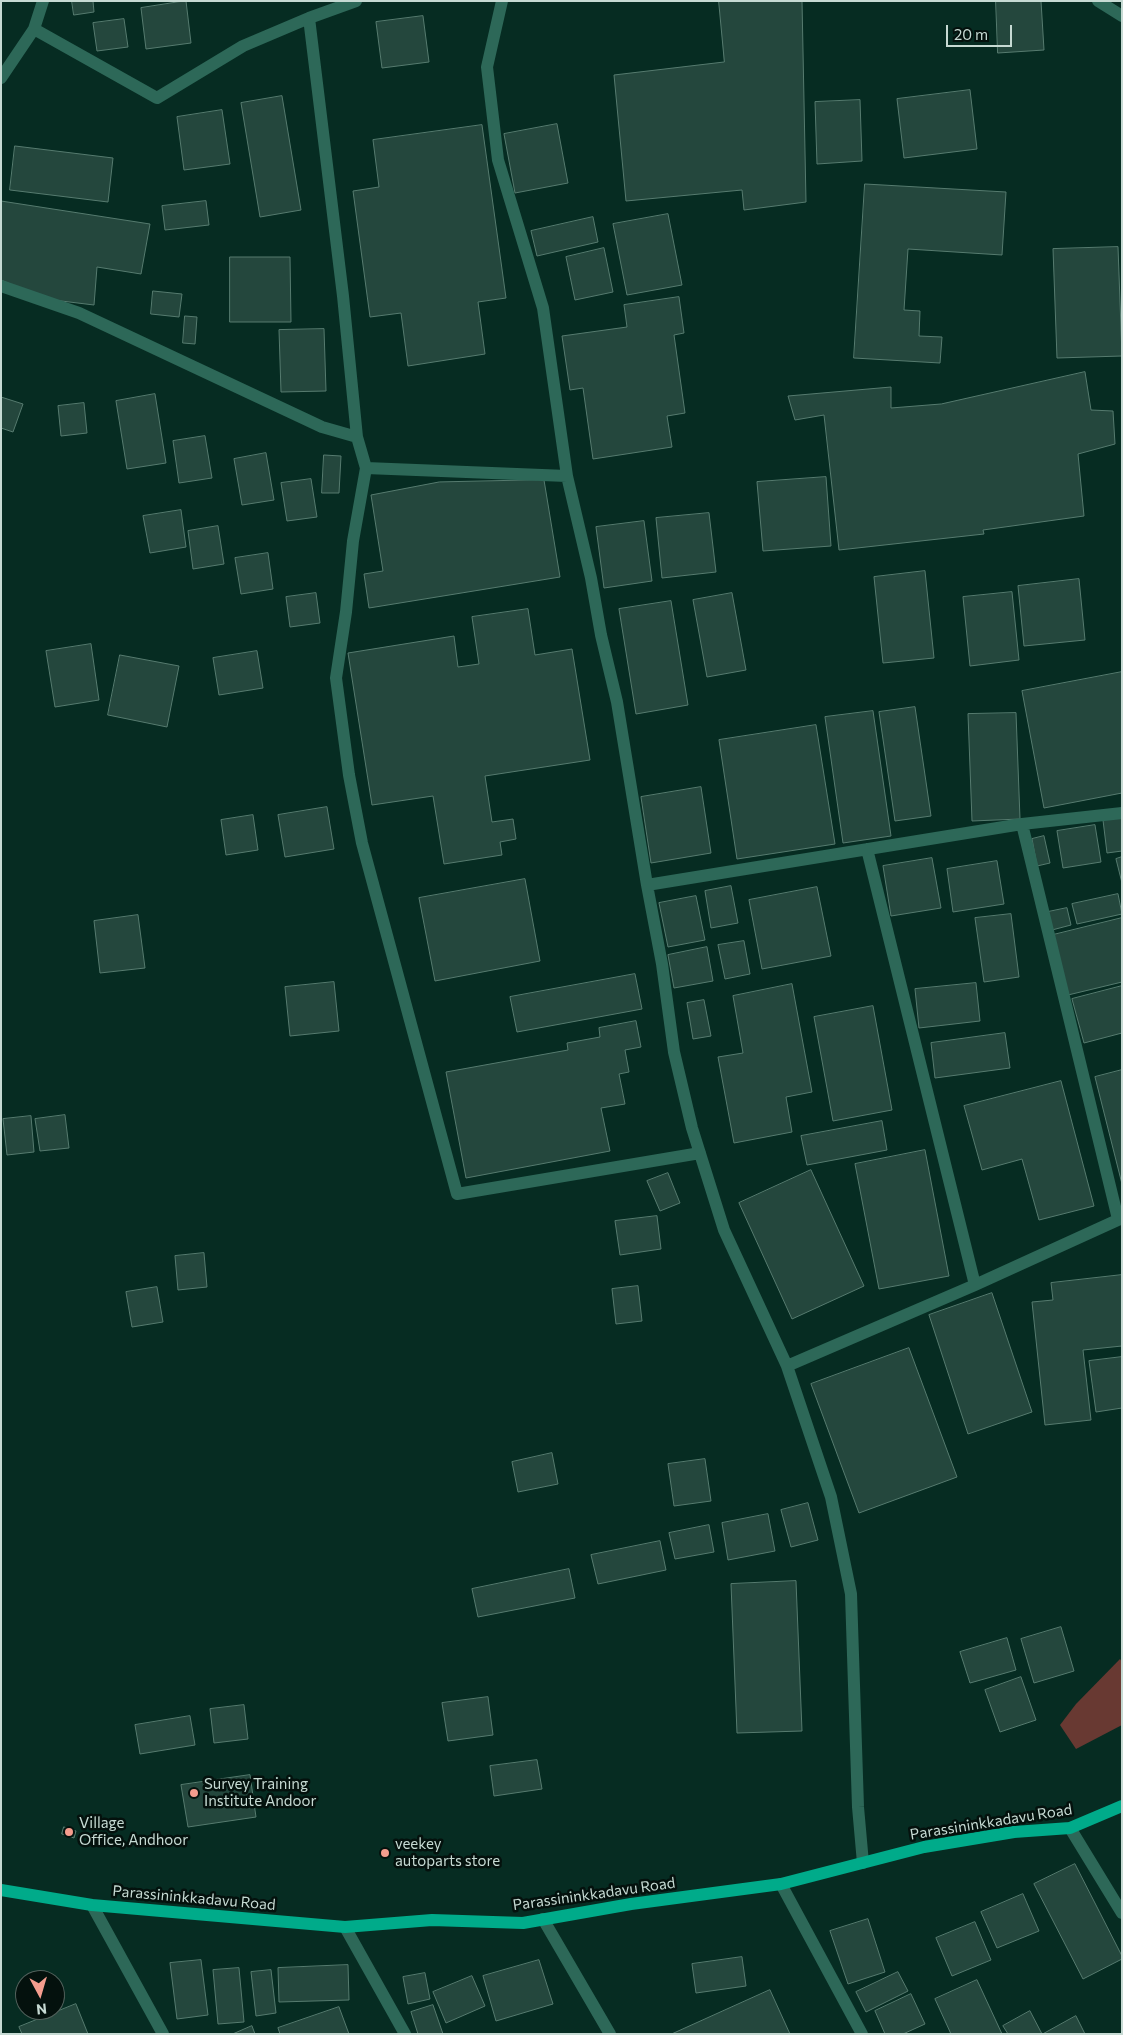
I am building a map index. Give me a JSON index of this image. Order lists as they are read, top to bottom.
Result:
{
  "streets": {
    "main road": ["Parassininkkadavu Road"]
  },
  "places": ["Survey Training Institute Andoor", "Village Office, Andhoor", "veekey autoparts store"],
  "scale_bar": "20 m",
  "north": "bottom"
}
